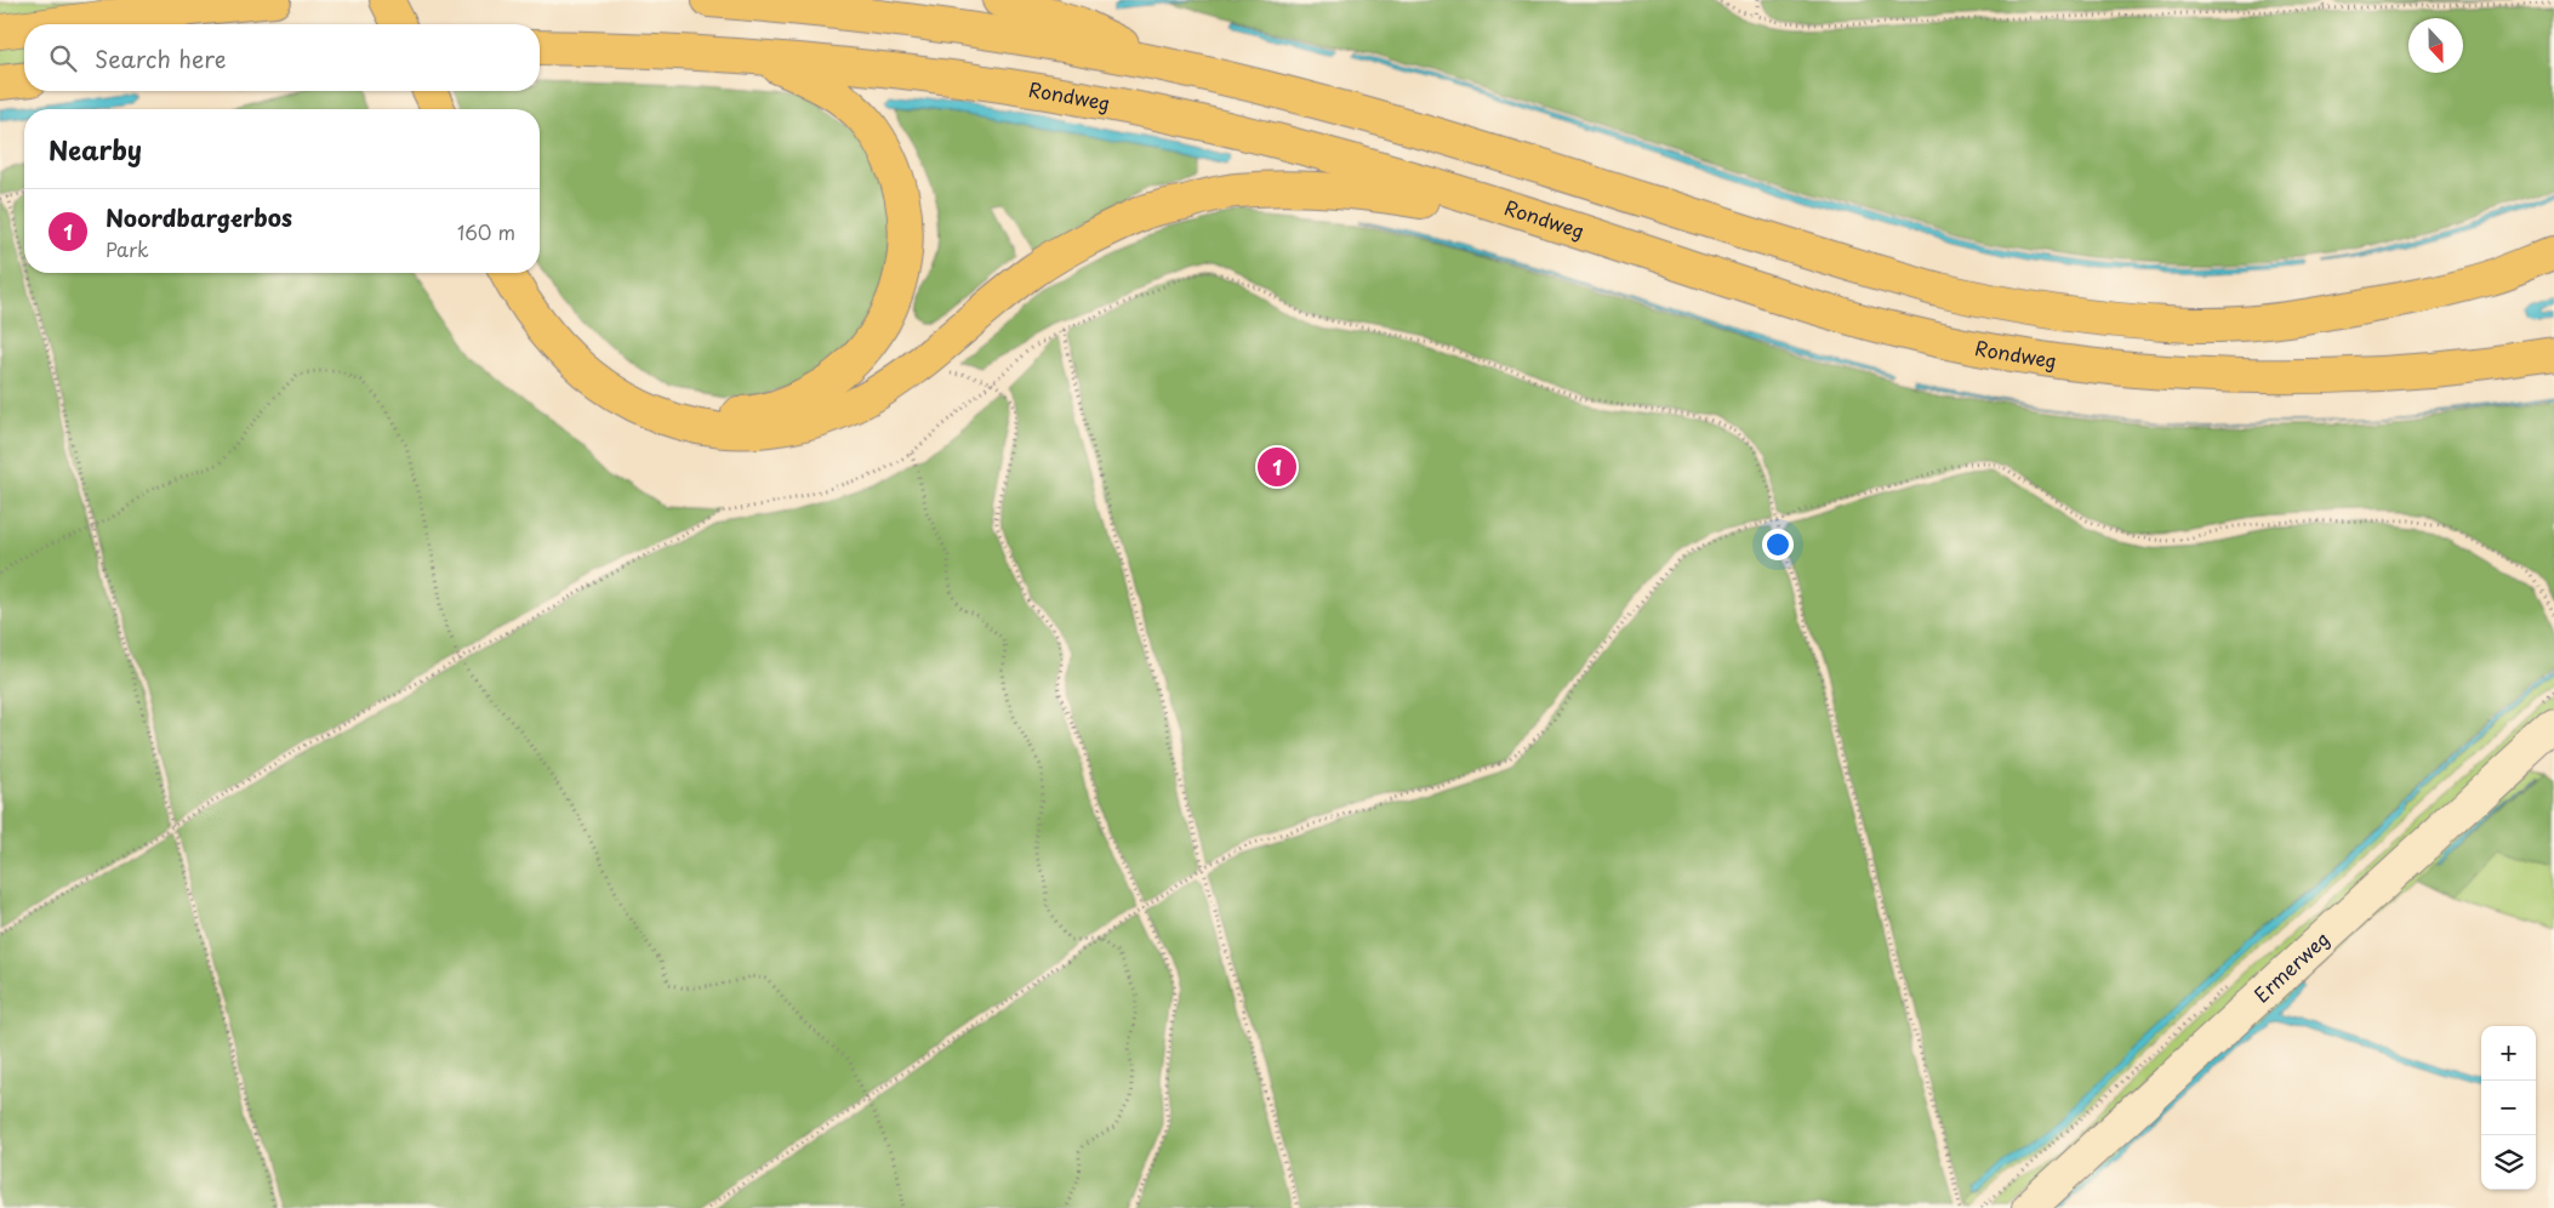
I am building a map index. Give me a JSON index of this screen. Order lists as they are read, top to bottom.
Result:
{
  "streets": {
    "main road": ["Rondweg"],
    "street": ["Ermerweg"]
  },
  "north": "bottom",
  "page": {
    "search": "Search here",
    "heading": "Nearby",
    "list": [
      {
        "mark": "1",
        "name": "Noordbargerbos",
        "note": "Park",
        "value": "160 m"
      }
    ],
    "pins": "1",
    "map_buttons": ["+", "−"]
  }
}
